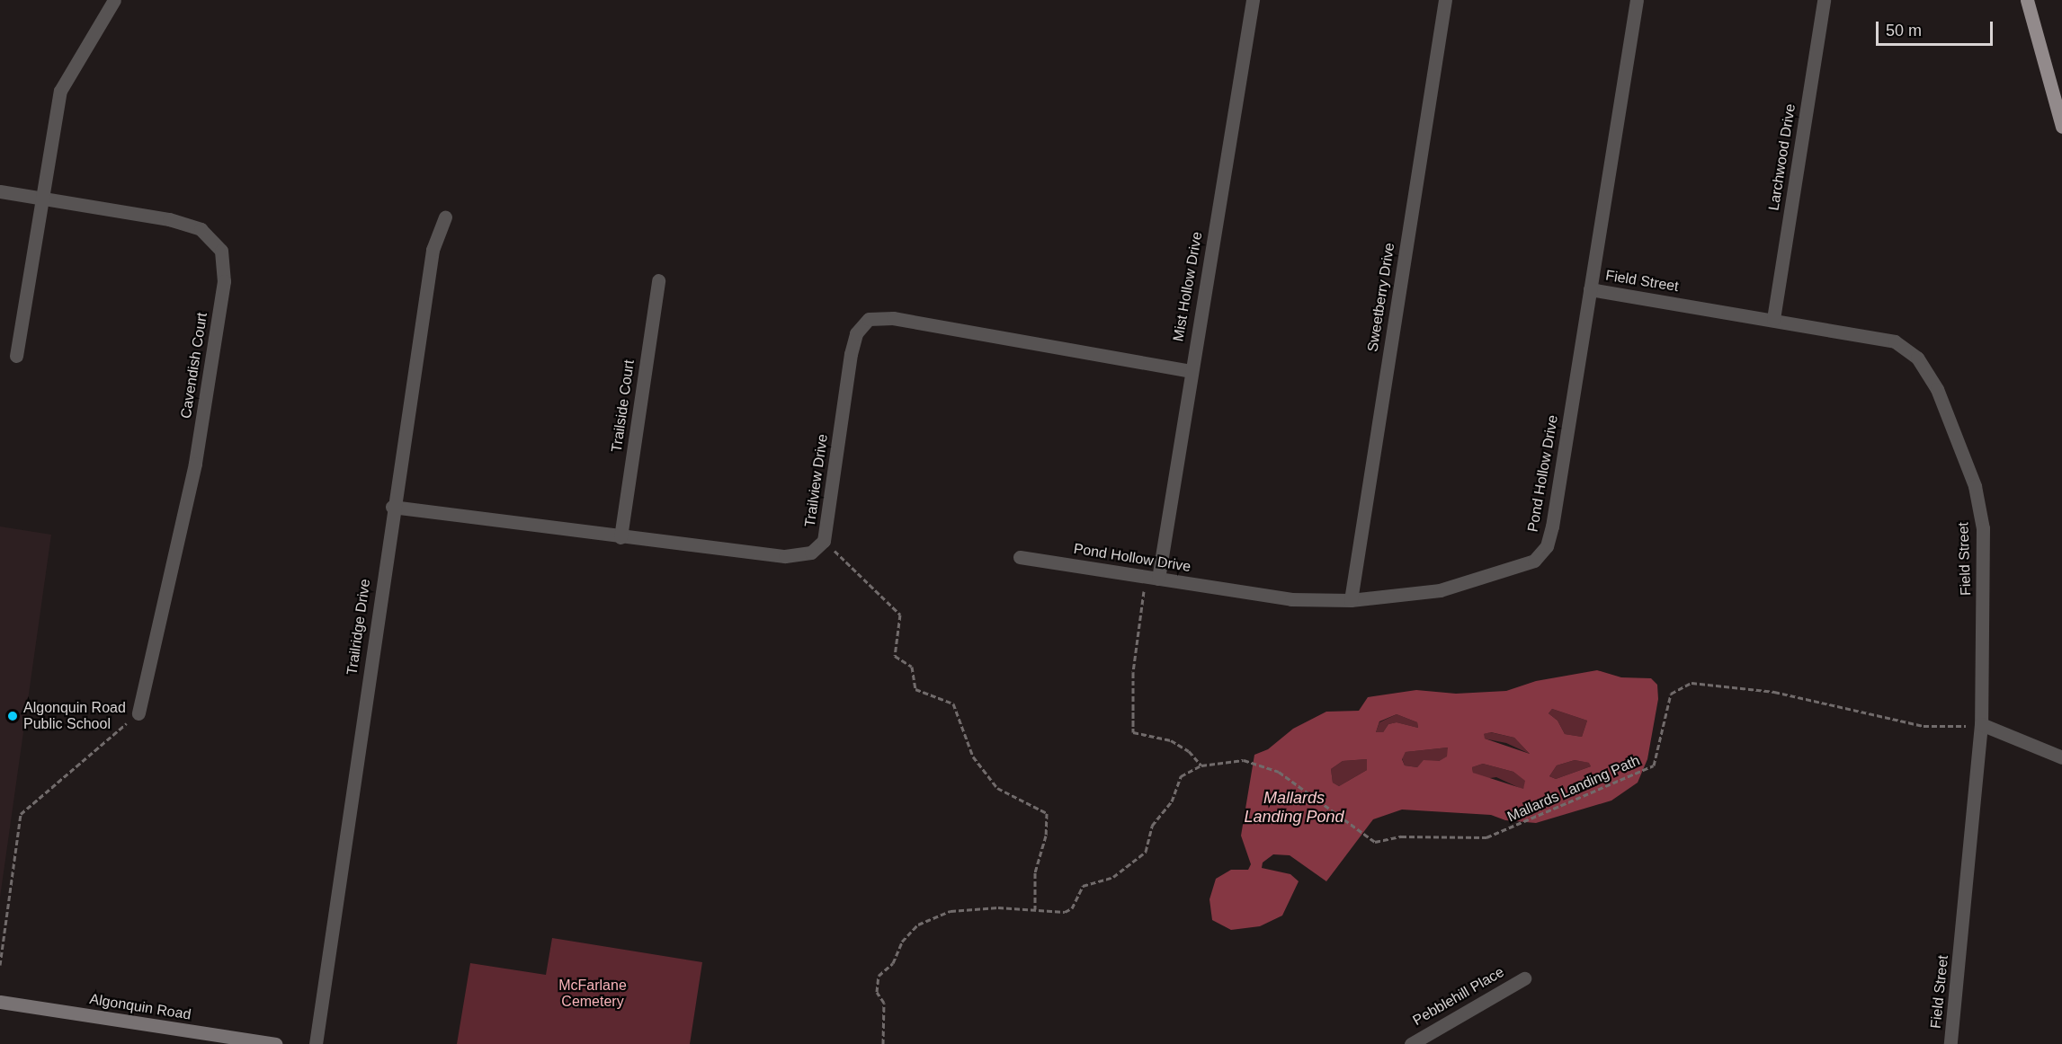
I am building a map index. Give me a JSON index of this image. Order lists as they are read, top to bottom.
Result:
{
  "streets": {
    "street": [
      "Larchwood Drive",
      "Field Street",
      "Mist Hollow Drive",
      "Sweetberry Drive",
      "Cavendish Court",
      "Trailside Court",
      "Pond Hollow Drive",
      "Trailview Drive",
      "Trailridge Drive",
      "Pebblehill Place",
      "Algonquin Road"
    ],
    "path": ["Mallards Landing Path"]
  },
  "crossings": [
    ["Larchwood Drive", "Field Street"],
    ["Field Street", "Pond Hollow Drive"],
    ["Field Street", "Mallards Landing Path"],
    ["Mist Hollow Drive", "Pond Hollow Drive"],
    ["Mist Hollow Drive", "Trailview Drive"],
    ["Sweetberry Drive", "Pond Hollow Drive"],
    ["Trailside Court", "Trailview Drive"],
    ["Trailview Drive", "Trailridge Drive"]
  ],
  "water": ["Mallards Landing Pond"],
  "parks": ["McFarlane Cemetery"],
  "places": ["Algonquin Road Public School"],
  "scale_bar": "50 m"
}
